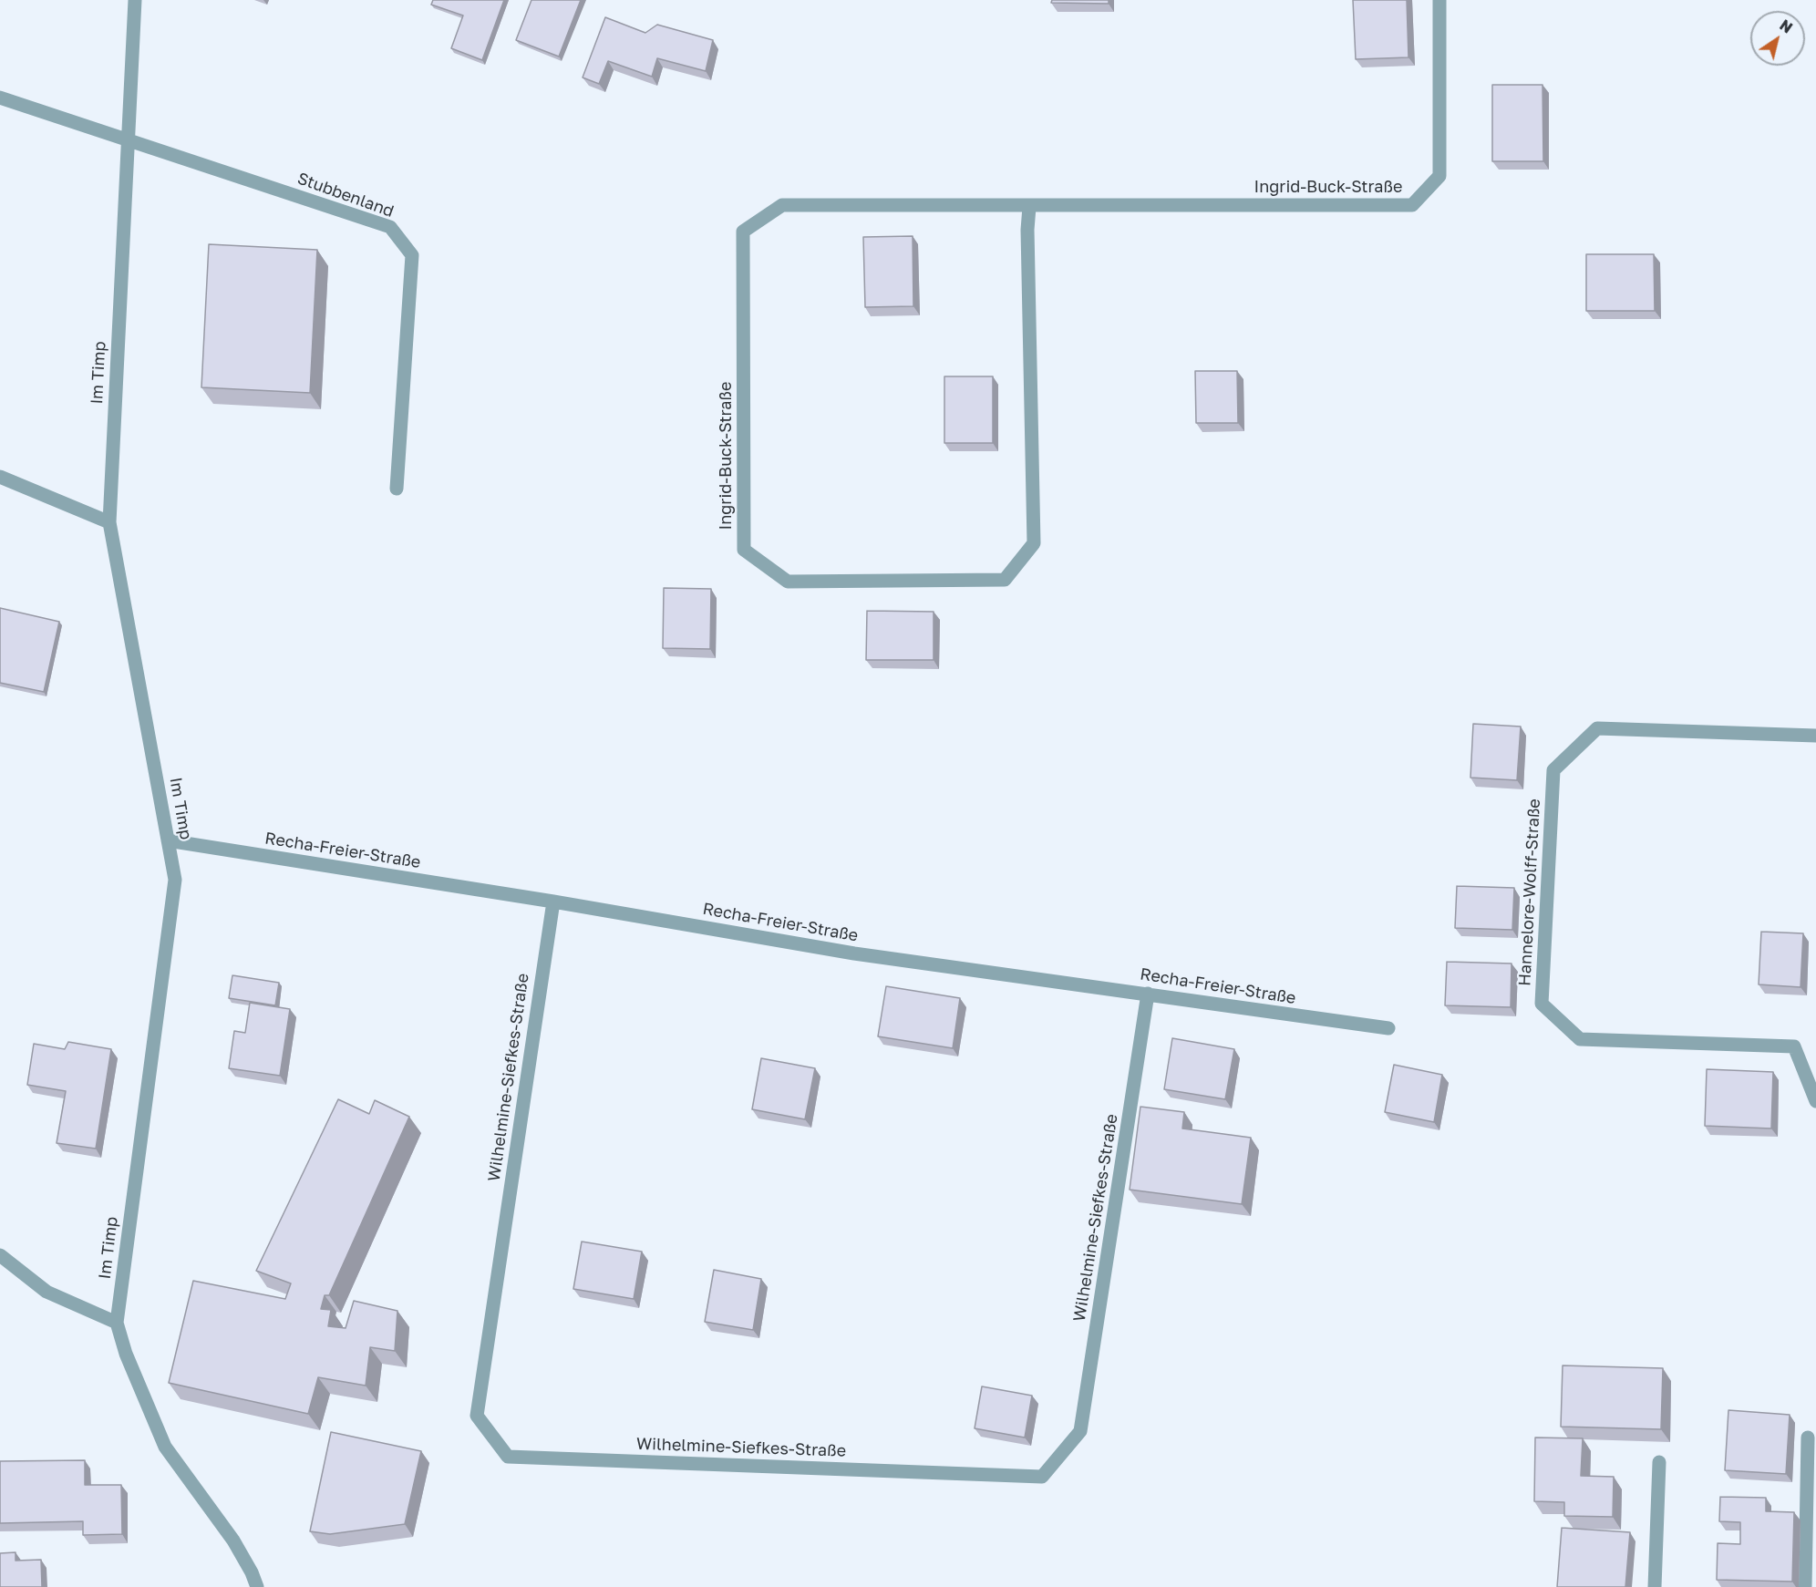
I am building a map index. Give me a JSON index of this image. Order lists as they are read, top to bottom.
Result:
{
  "streets": {
    "street": [
      "Ingrid-Buck-Straße",
      "Stubbenland",
      "Im Timp",
      "Recha-Freier-Straße",
      "Hannelore-Wolff-Straße",
      "Wilhelmine-Siefkes-Straße"
    ]
  },
  "crossings": [
    ["Stubbenland", "Im Timp"],
    ["Im Timp", "Recha-Freier-Straße"],
    ["Recha-Freier-Straße", "Wilhelmine-Siefkes-Straße"]
  ],
  "north": "top right"
}
